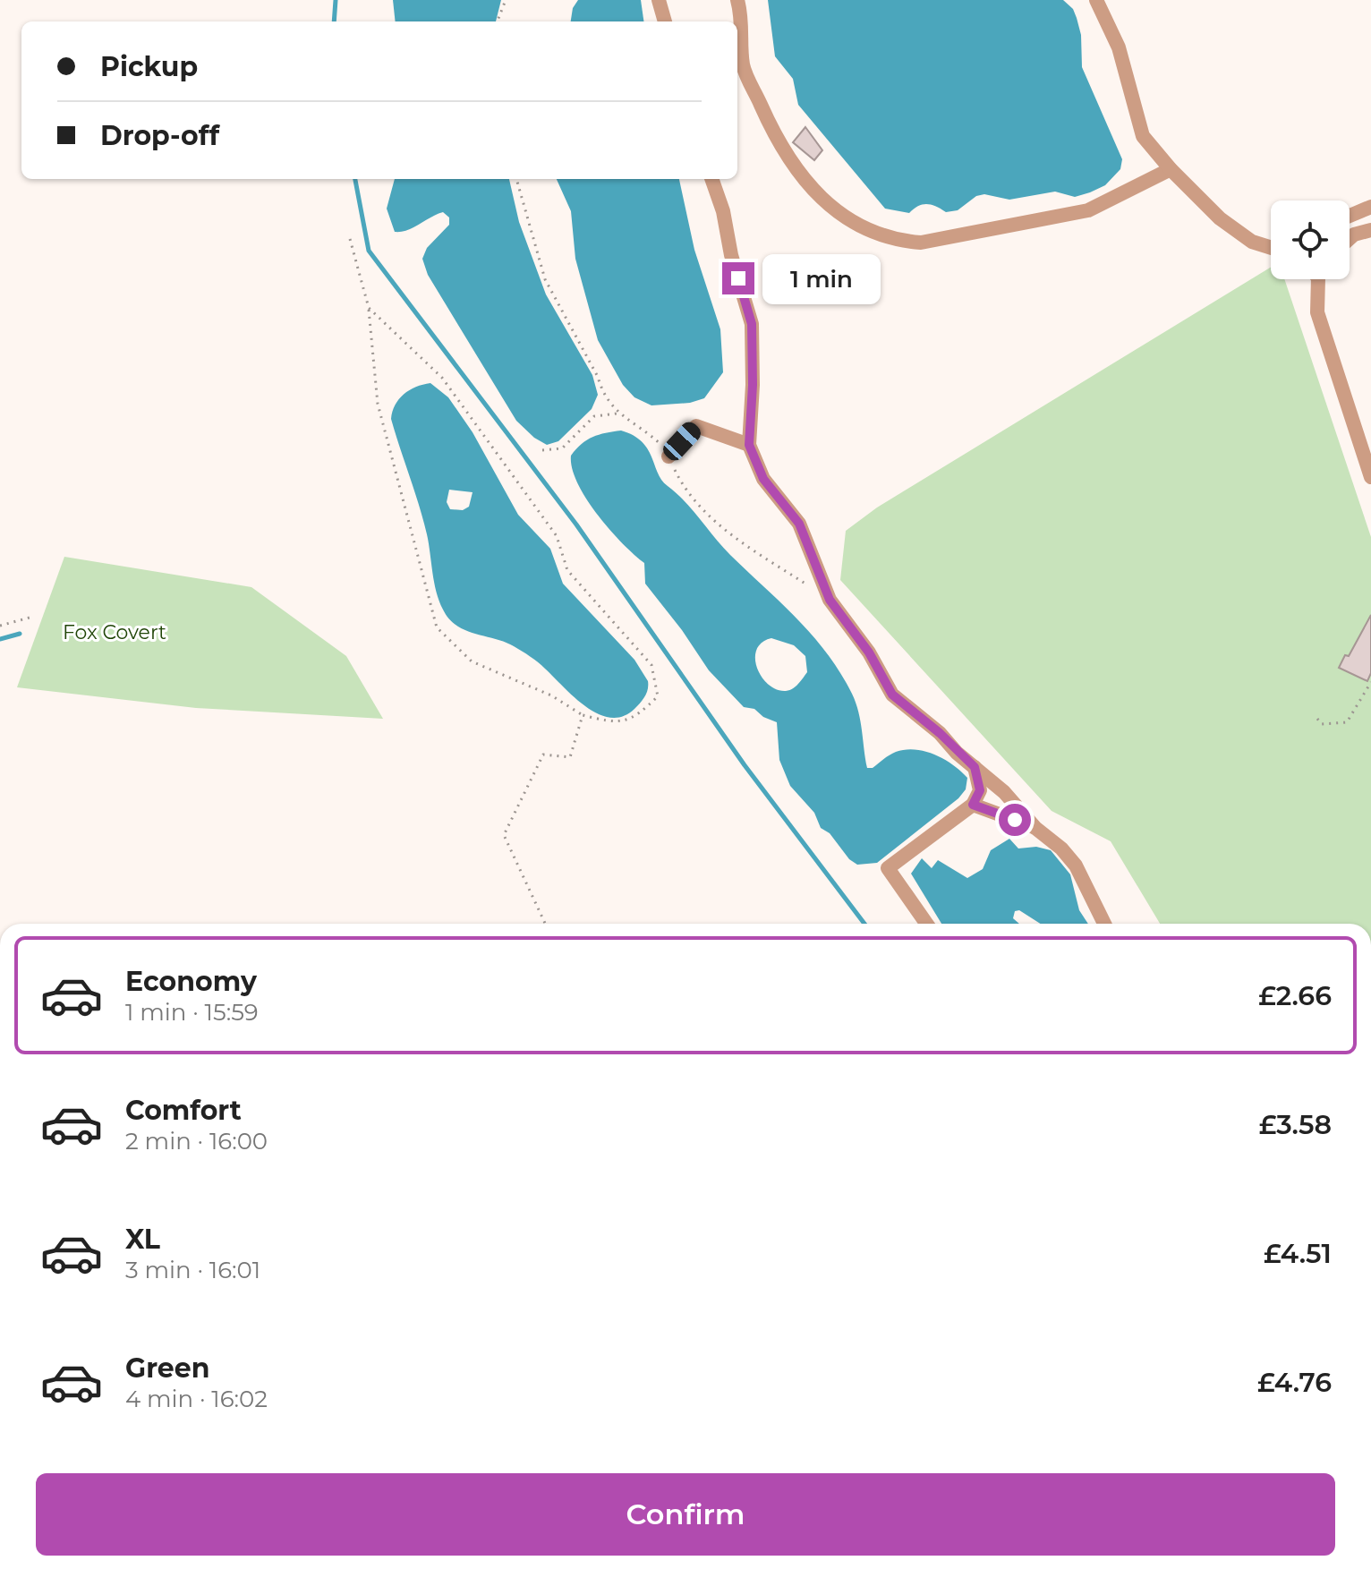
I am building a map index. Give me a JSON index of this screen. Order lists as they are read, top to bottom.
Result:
{
  "parks": ["Fox Covert"],
  "page": {
    "banner": ["Pickup", "Drop-off"],
    "bubble": "1 min",
    "list": [
      {
        "name": "Economy",
        "note": "1 min · 15:59",
        "value": "£2.66"
      },
      {
        "name": "Comfort",
        "note": "2 min · 16:00",
        "value": "£3.58"
      },
      {
        "name": "XL",
        "note": "3 min · 16:01",
        "value": "£4.51"
      },
      {
        "name": "Green",
        "note": "4 min · 16:02",
        "value": "£4.76"
      }
    ],
    "buttons": "Confirm"
  }
}
